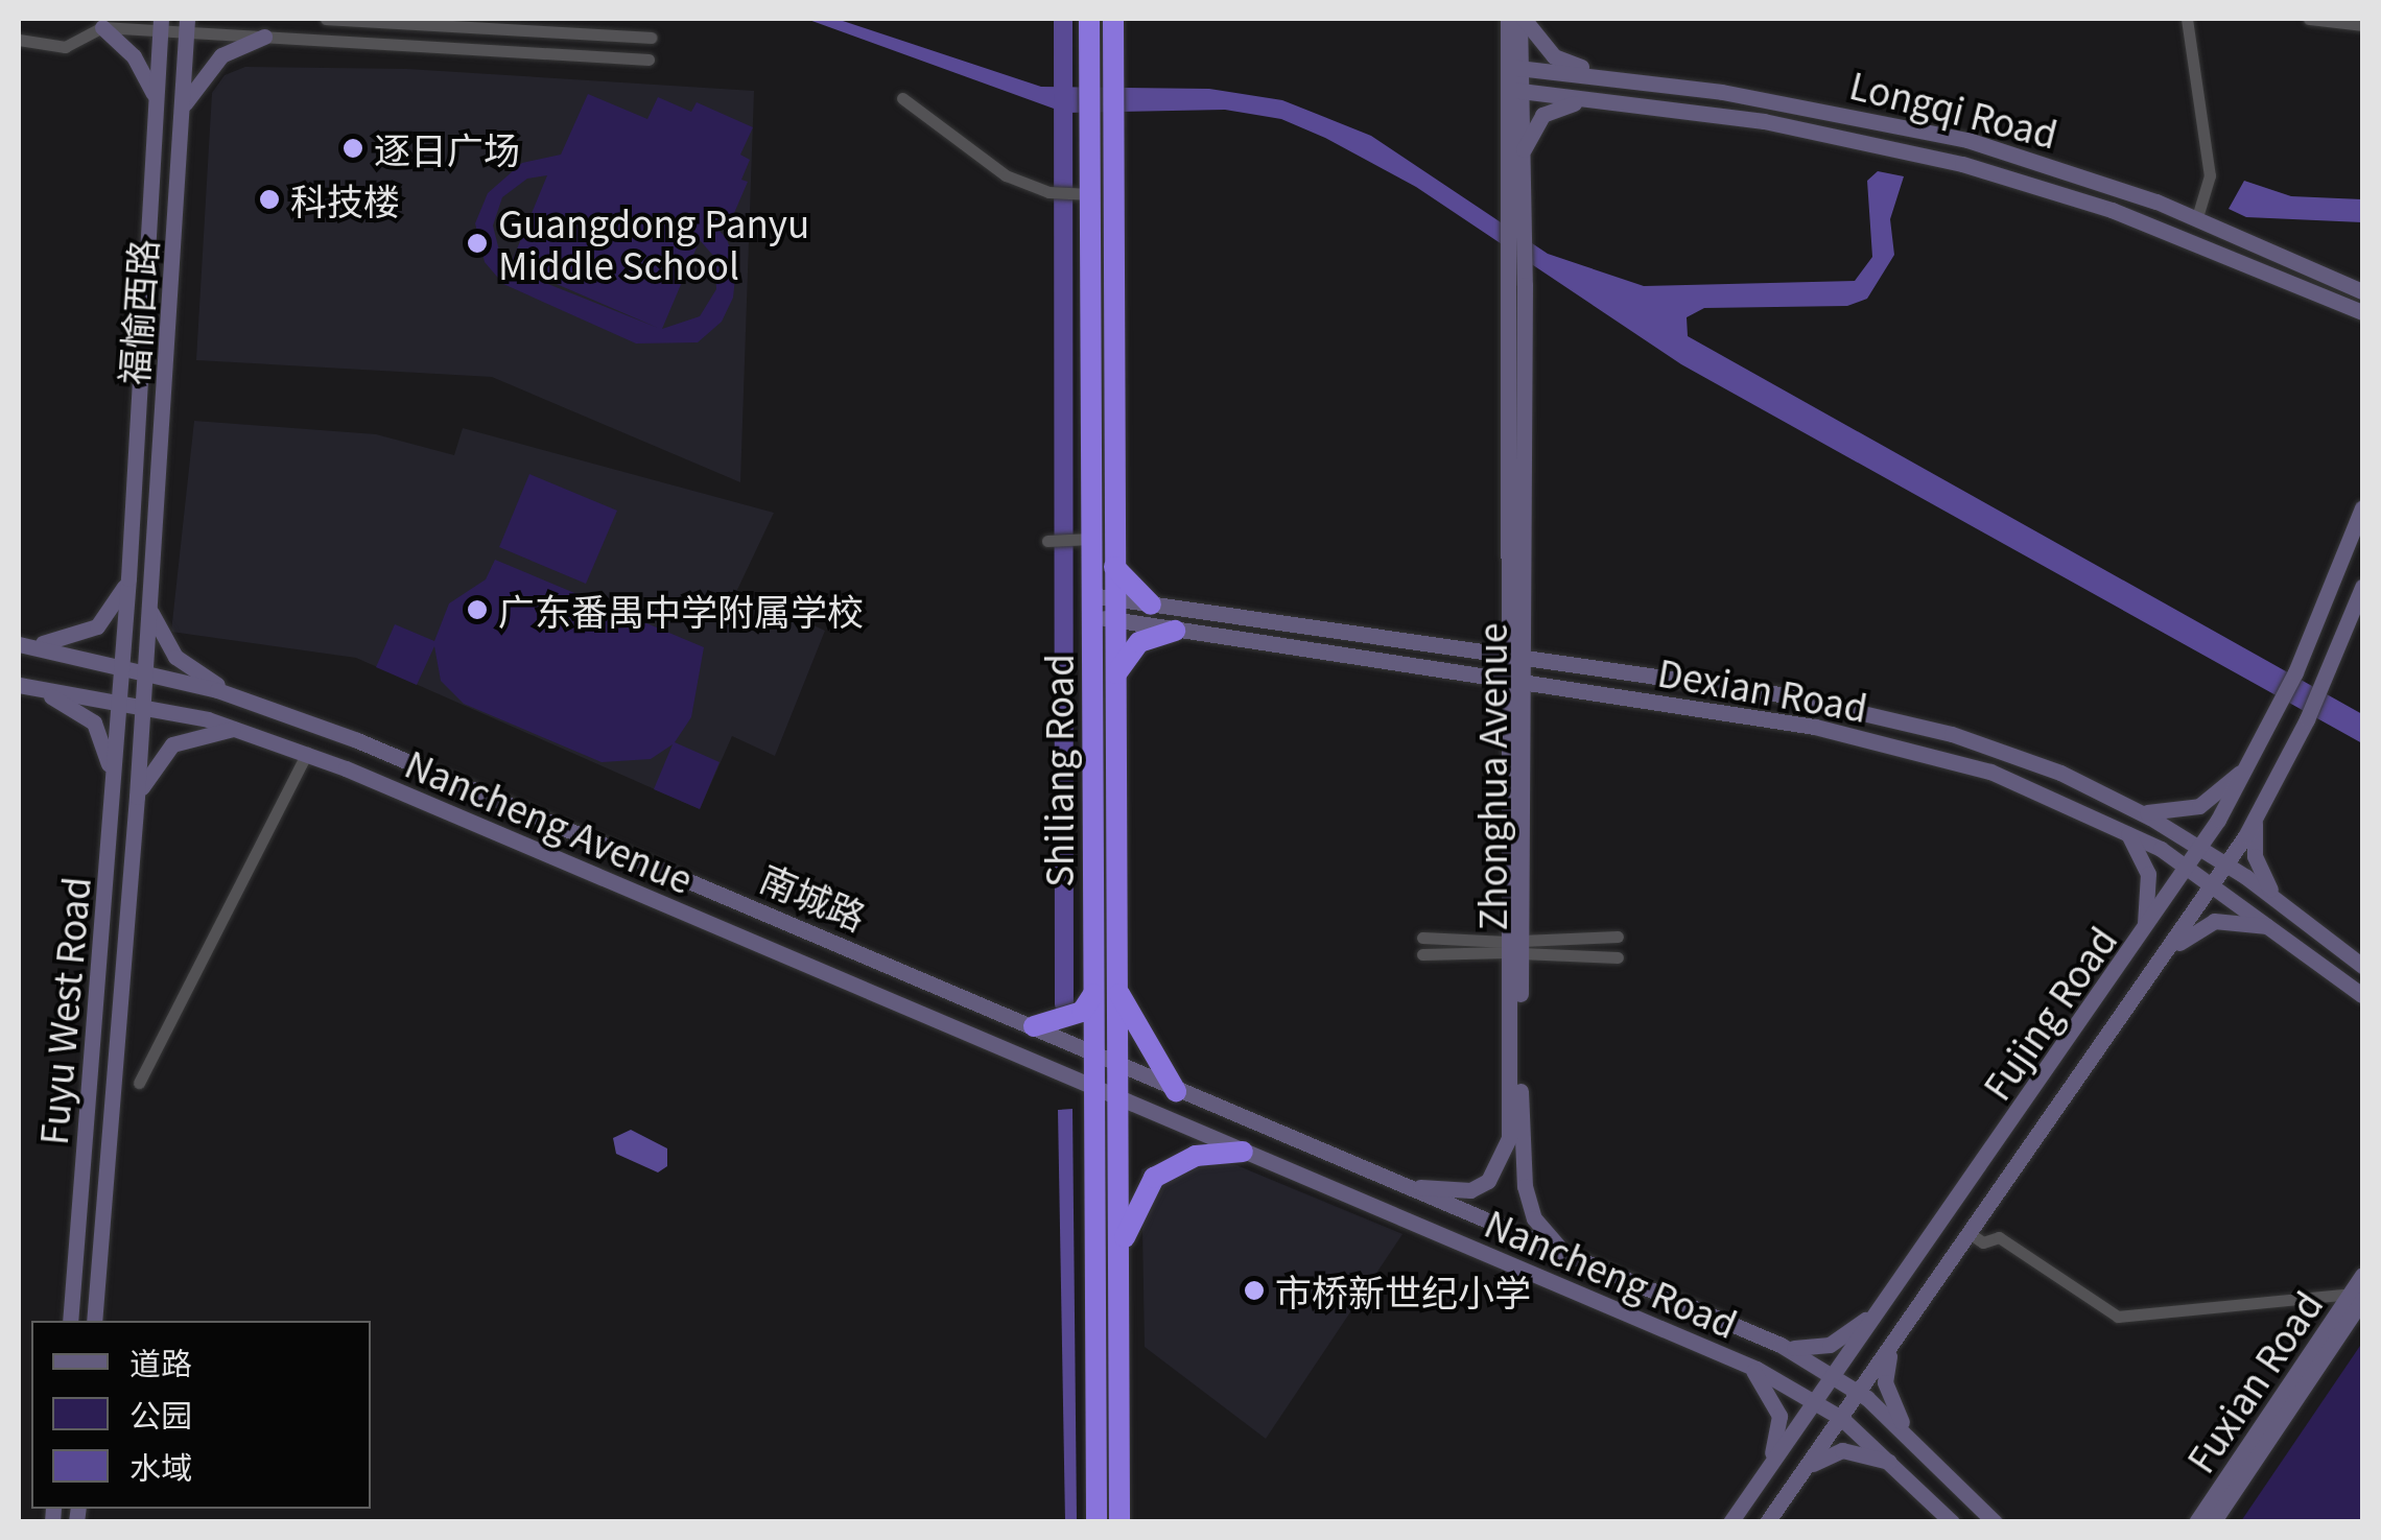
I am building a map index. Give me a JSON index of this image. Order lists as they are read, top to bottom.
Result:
{
  "streets": {
    "highway": ["Shiliang Road"],
    "street": [
      "Longqi Road",
      "福愉西路",
      "Dexian Road",
      "Zhonghua Avenue",
      "Nancheng Avenue",
      "南城路",
      "Fuyu West Road",
      "Fujing Road",
      "Nancheng Road",
      "Fuxian Road"
    ]
  },
  "crossings": [
    ["福愉西路", "南城路"],
    ["福愉西路", "Fuyu West Road"],
    ["Dexian Road", "Shiliang Road"],
    ["Dexian Road", "Zhonghua Avenue"],
    ["Dexian Road", "Fujing Road"],
    ["Shiliang Road", "Nancheng Avenue"],
    ["Shiliang Road", "南城路"],
    ["Zhonghua Avenue", "南城路"],
    ["Zhonghua Avenue", "Nancheng Road"],
    ["Nancheng Avenue", "Fuyu West Road"],
    ["Nancheng Avenue", "Nancheng Road"],
    ["南城路", "Fuyu West Road"],
    ["南城路", "Nancheng Road"],
    ["Fujing Road", "Nancheng Road"]
  ],
  "places": [
    "逐日广场",
    "科技楼",
    "Guangdong Panyu Middle School",
    "广东番禺中学附属学校",
    "市桥新世纪小学"
  ],
  "legend": ["道路", "公园", "水域"]
}
